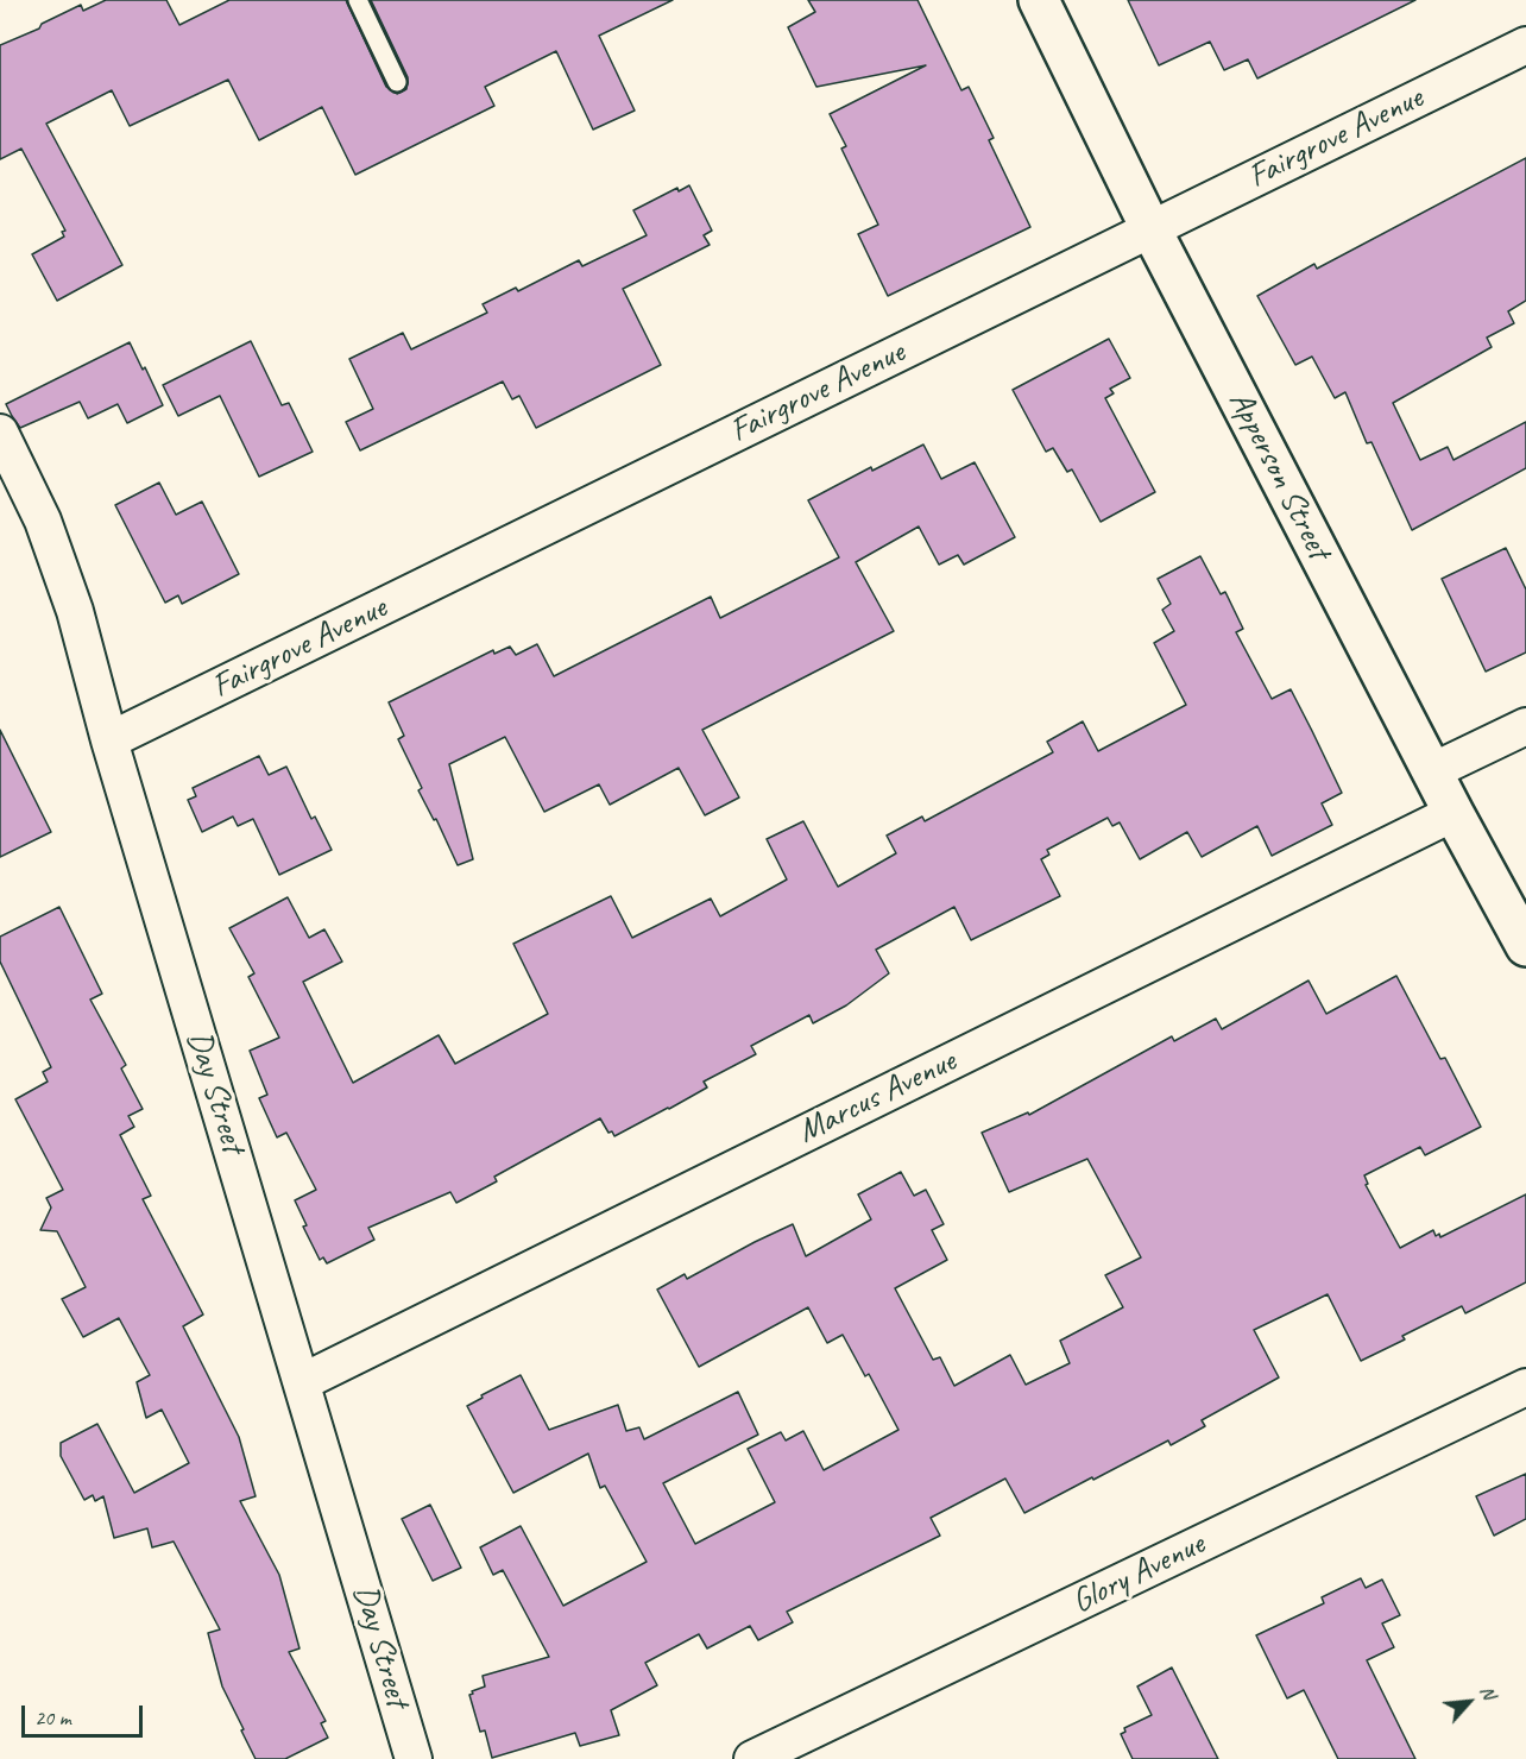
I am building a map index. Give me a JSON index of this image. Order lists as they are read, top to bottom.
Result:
{
  "streets": {
    "street": [
      "Fairgrove Avenue",
      "Apperson Street",
      "Day Street",
      "Marcus Avenue",
      "Glory Avenue"
    ]
  },
  "crossings": [
    ["Fairgrove Avenue", "Apperson Street"],
    ["Fairgrove Avenue", "Day Street"],
    ["Apperson Street", "Marcus Avenue"],
    ["Day Street", "Marcus Avenue"]
  ],
  "scale_bar": "20 m",
  "north": "top right"
}
